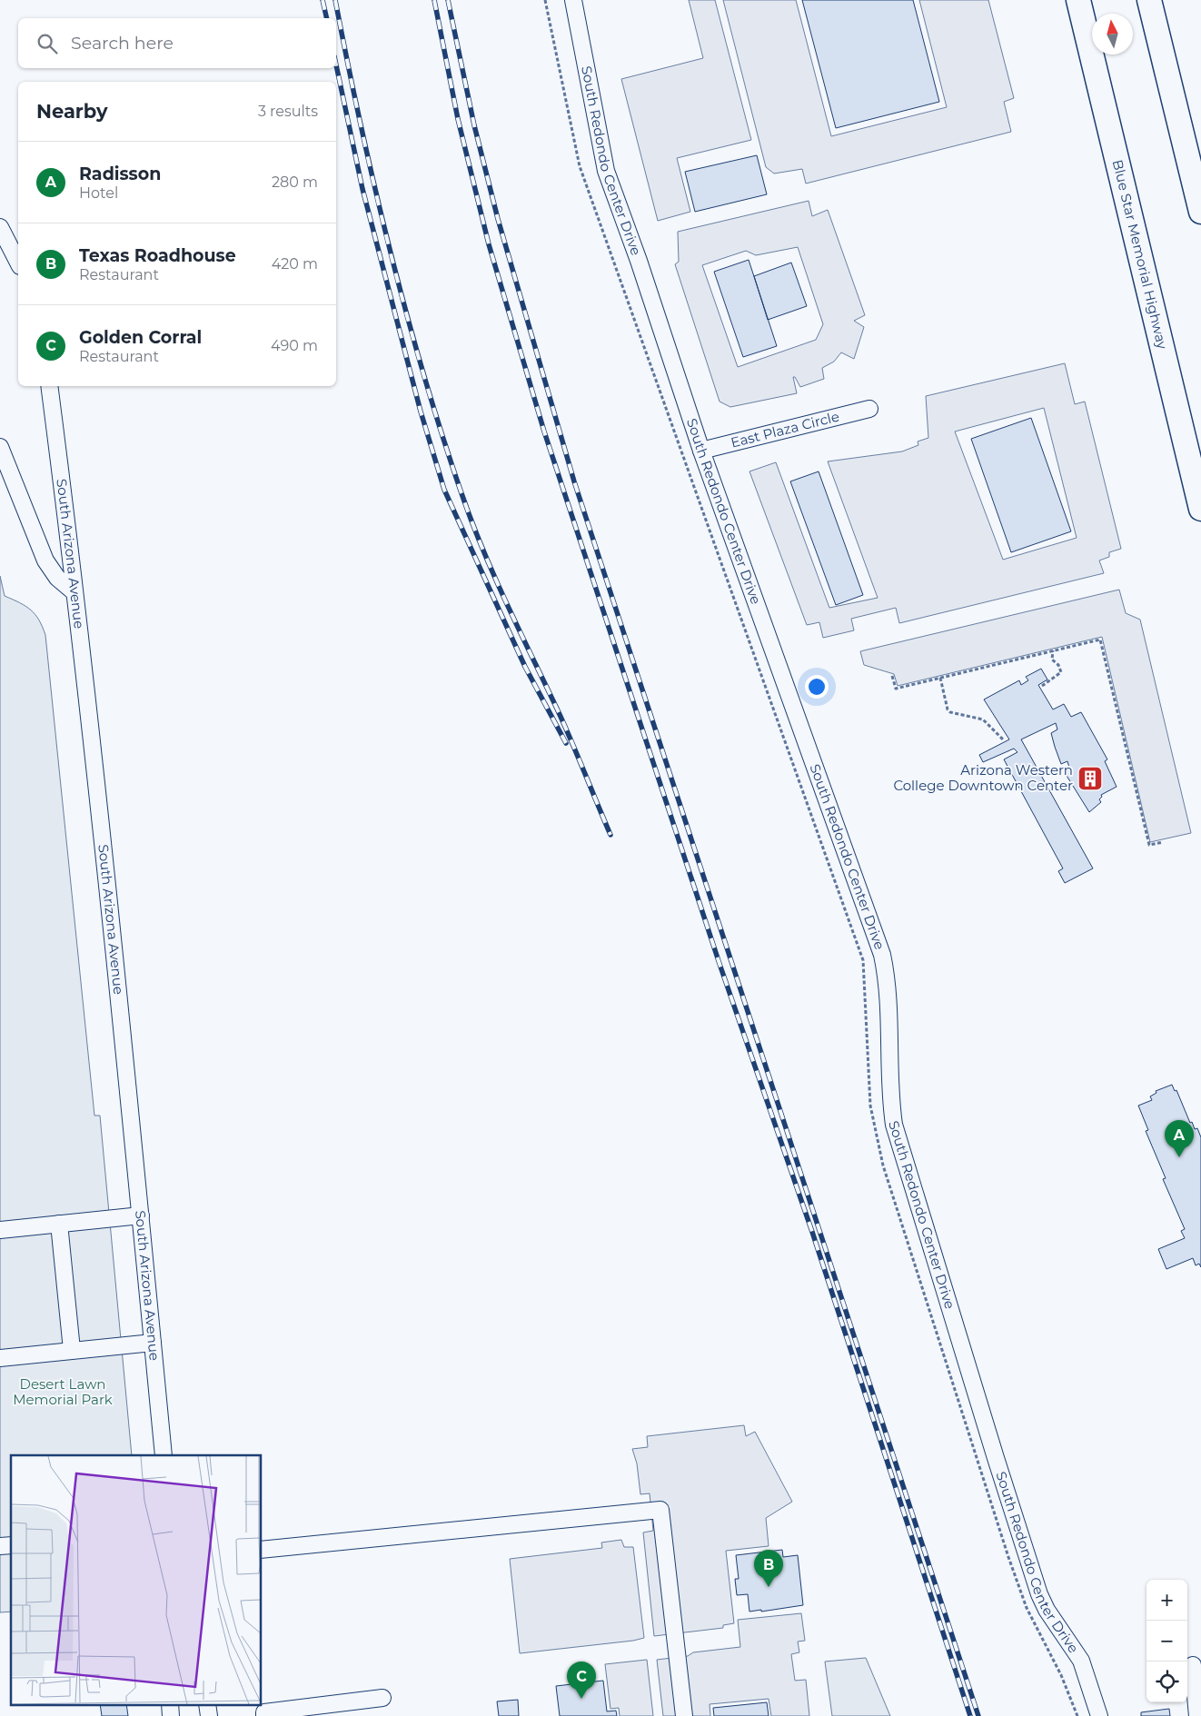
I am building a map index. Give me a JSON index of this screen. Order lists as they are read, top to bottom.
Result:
{
  "streets": {
    "highway": ["Blue Star Memorial Highway"],
    "street": ["South Redondo Center Drive", "East Plaza Circle", "South Arizona Avenue"]
  },
  "crossings": [
    ["South Redondo Center Drive", "East Plaza Circle"]
  ],
  "parks": ["Desert Lawn Memorial Park"],
  "places": {
    "building": ["Arizona Western College Downtown Center"]
  },
  "north": "top",
  "page": {
    "search": "Search here",
    "heading": ["Nearby", "3 results"],
    "list": [
      {
        "mark": "A",
        "name": "Radisson",
        "note": "Hotel",
        "value": "280 m"
      },
      {
        "mark": "B",
        "name": "Texas Roadhouse",
        "note": "Restaurant",
        "value": "420 m"
      },
      {
        "mark": "C",
        "name": "Golden Corral",
        "note": "Restaurant",
        "value": "490 m"
      }
    ],
    "pins": ["A", "B", "C"],
    "map_buttons": ["+", "−"]
  }
}
